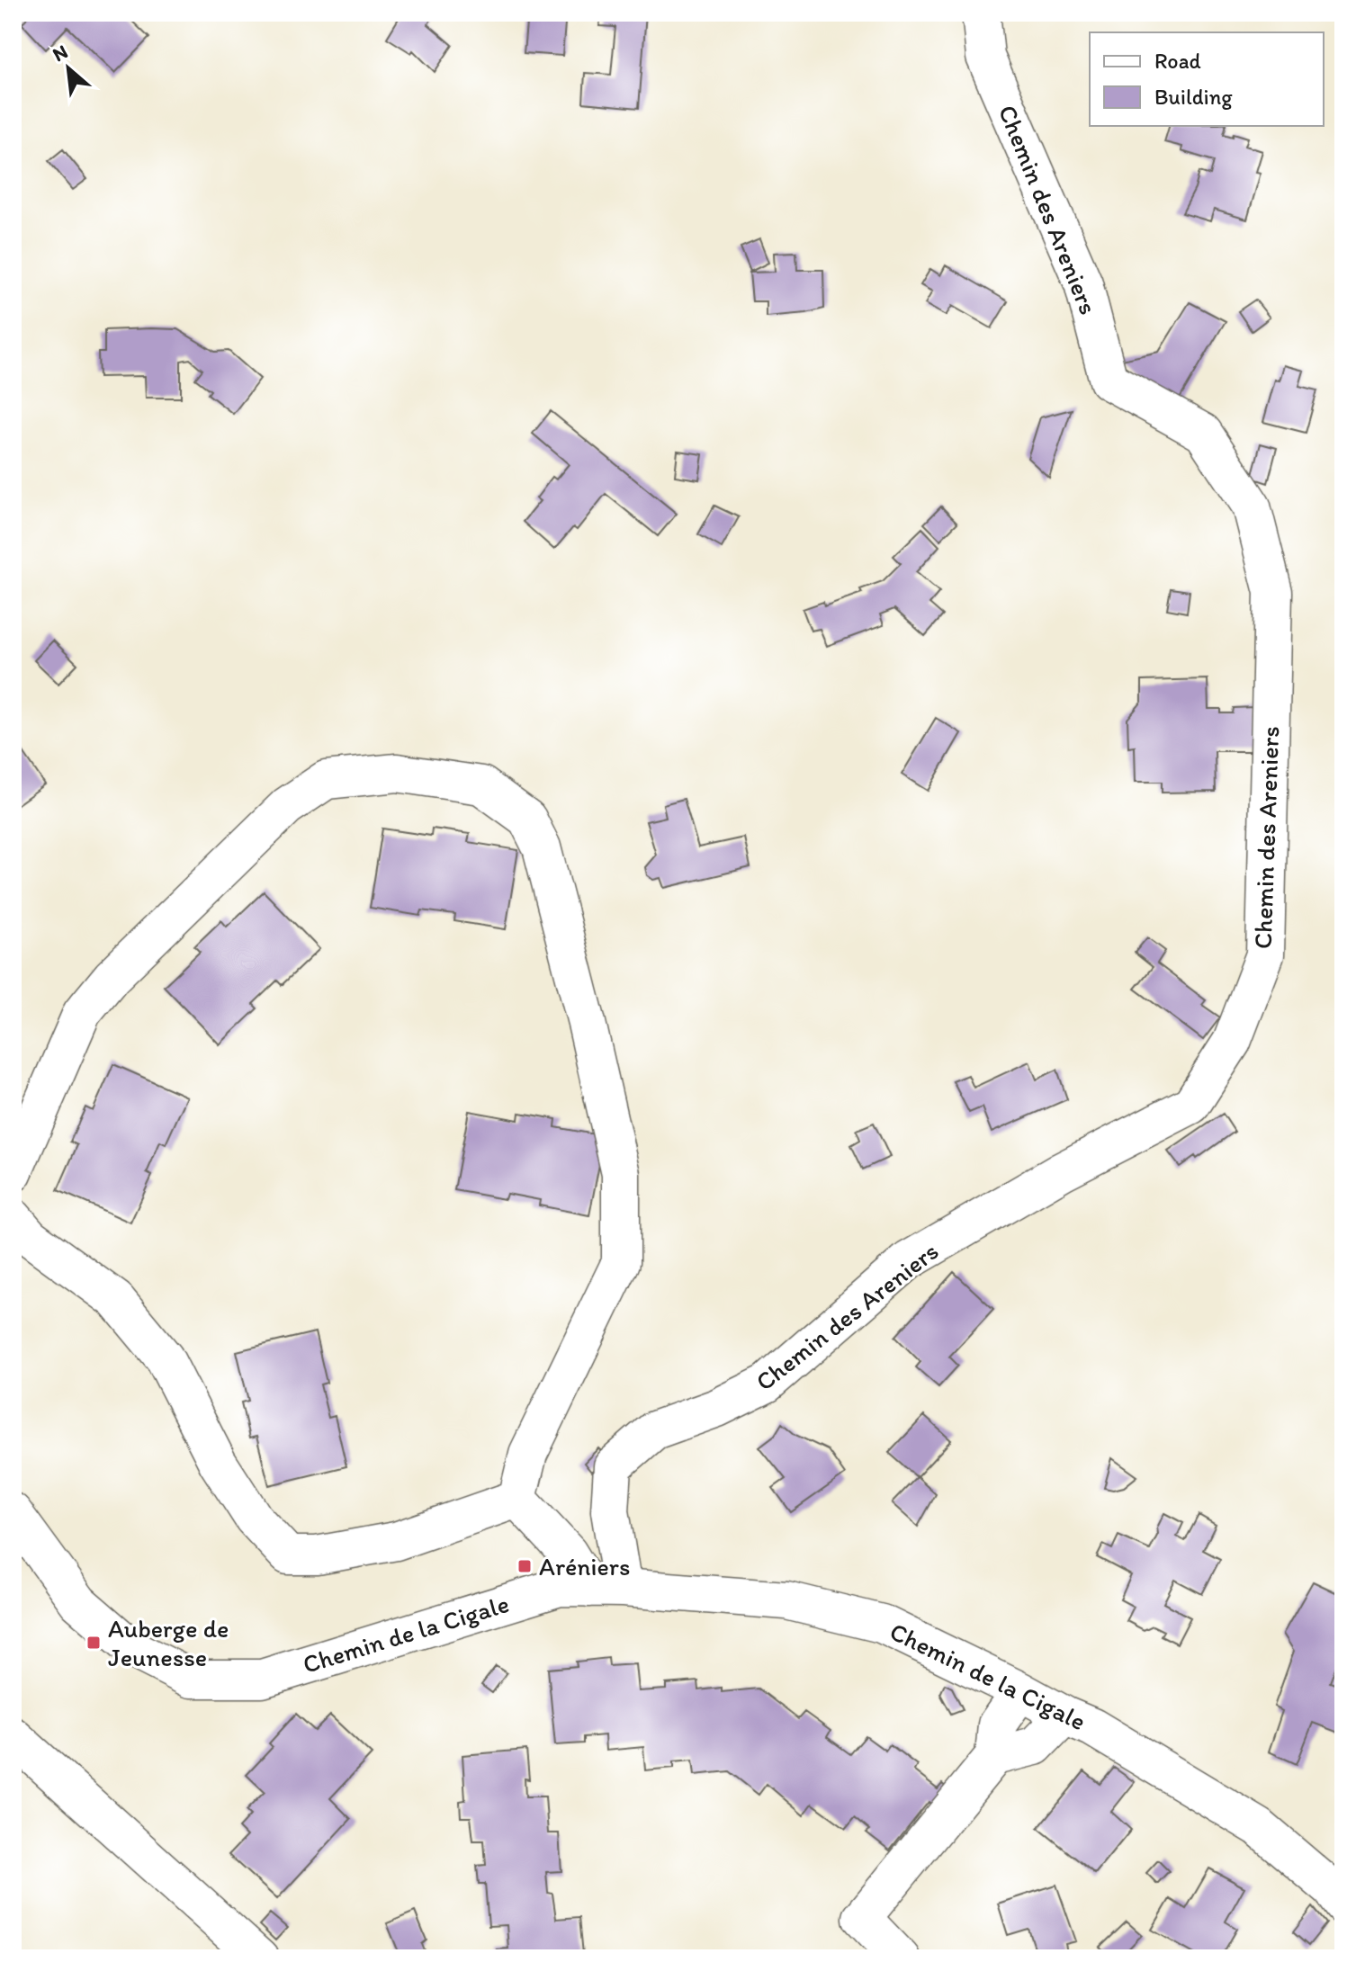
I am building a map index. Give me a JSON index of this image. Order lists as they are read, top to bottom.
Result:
{
  "streets": {
    "street": ["Chemin des Areniers", "Chemin de la Cigale"]
  },
  "crossings": [
    ["Chemin des Areniers", "Chemin de la Cigale"]
  ],
  "places": {
    "transit": ["Aréniers", "Auberge de Jeunesse"]
  },
  "legend": ["Road", "Building"],
  "north": "top left"
}
